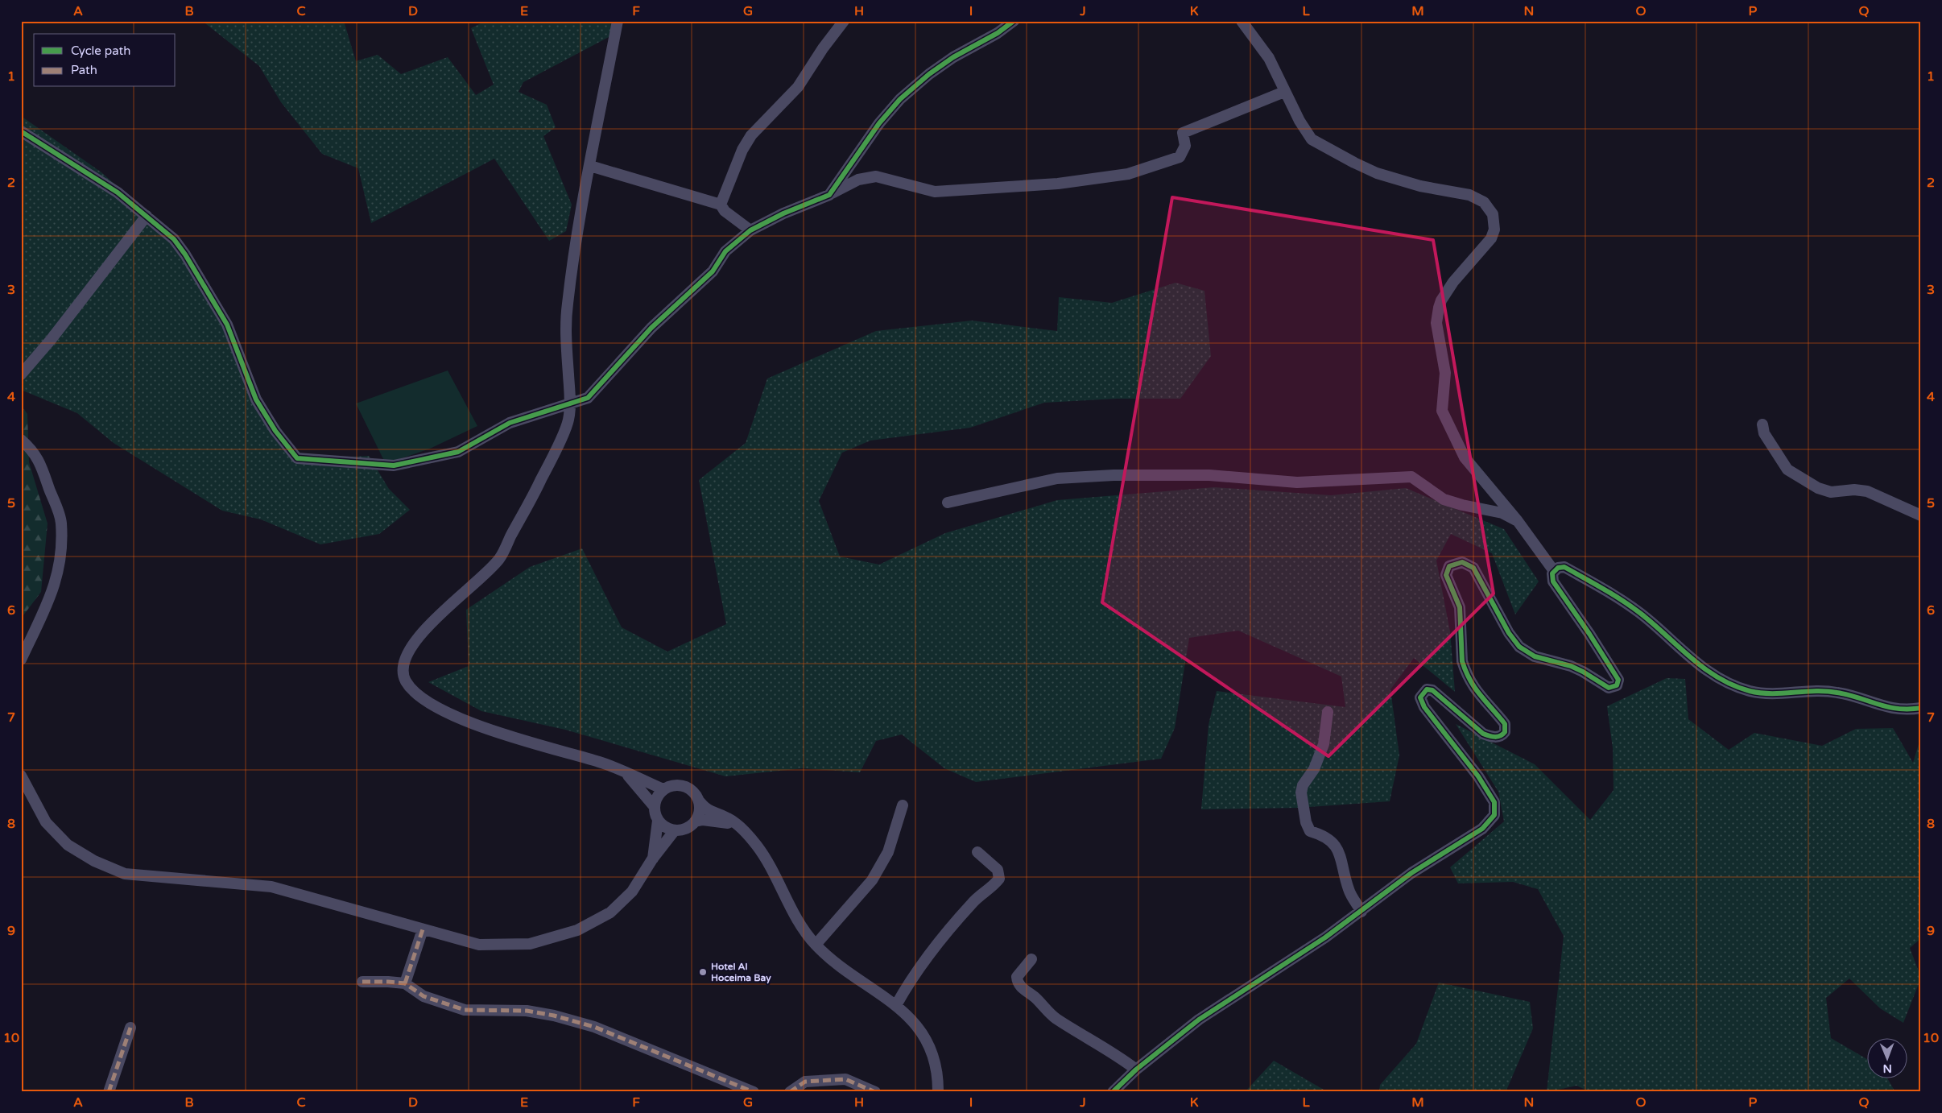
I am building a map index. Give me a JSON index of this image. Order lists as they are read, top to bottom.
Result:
{
  "places": ["Hotel Al Hoceima Bay"],
  "legend": ["Cycle path", "Path"],
  "north": "bottom",
  "grid": {
    "columns": [
      "A",
      "B",
      "C",
      "D",
      "E",
      "F",
      "G",
      "H",
      "I",
      "J",
      "K",
      "L",
      "M",
      "N",
      "O",
      "P",
      "Q"
    ],
    "rows": [
      "1",
      "2",
      "3",
      "4",
      "5",
      "6",
      "7",
      "8",
      "9",
      "10"
    ]
  }
}
